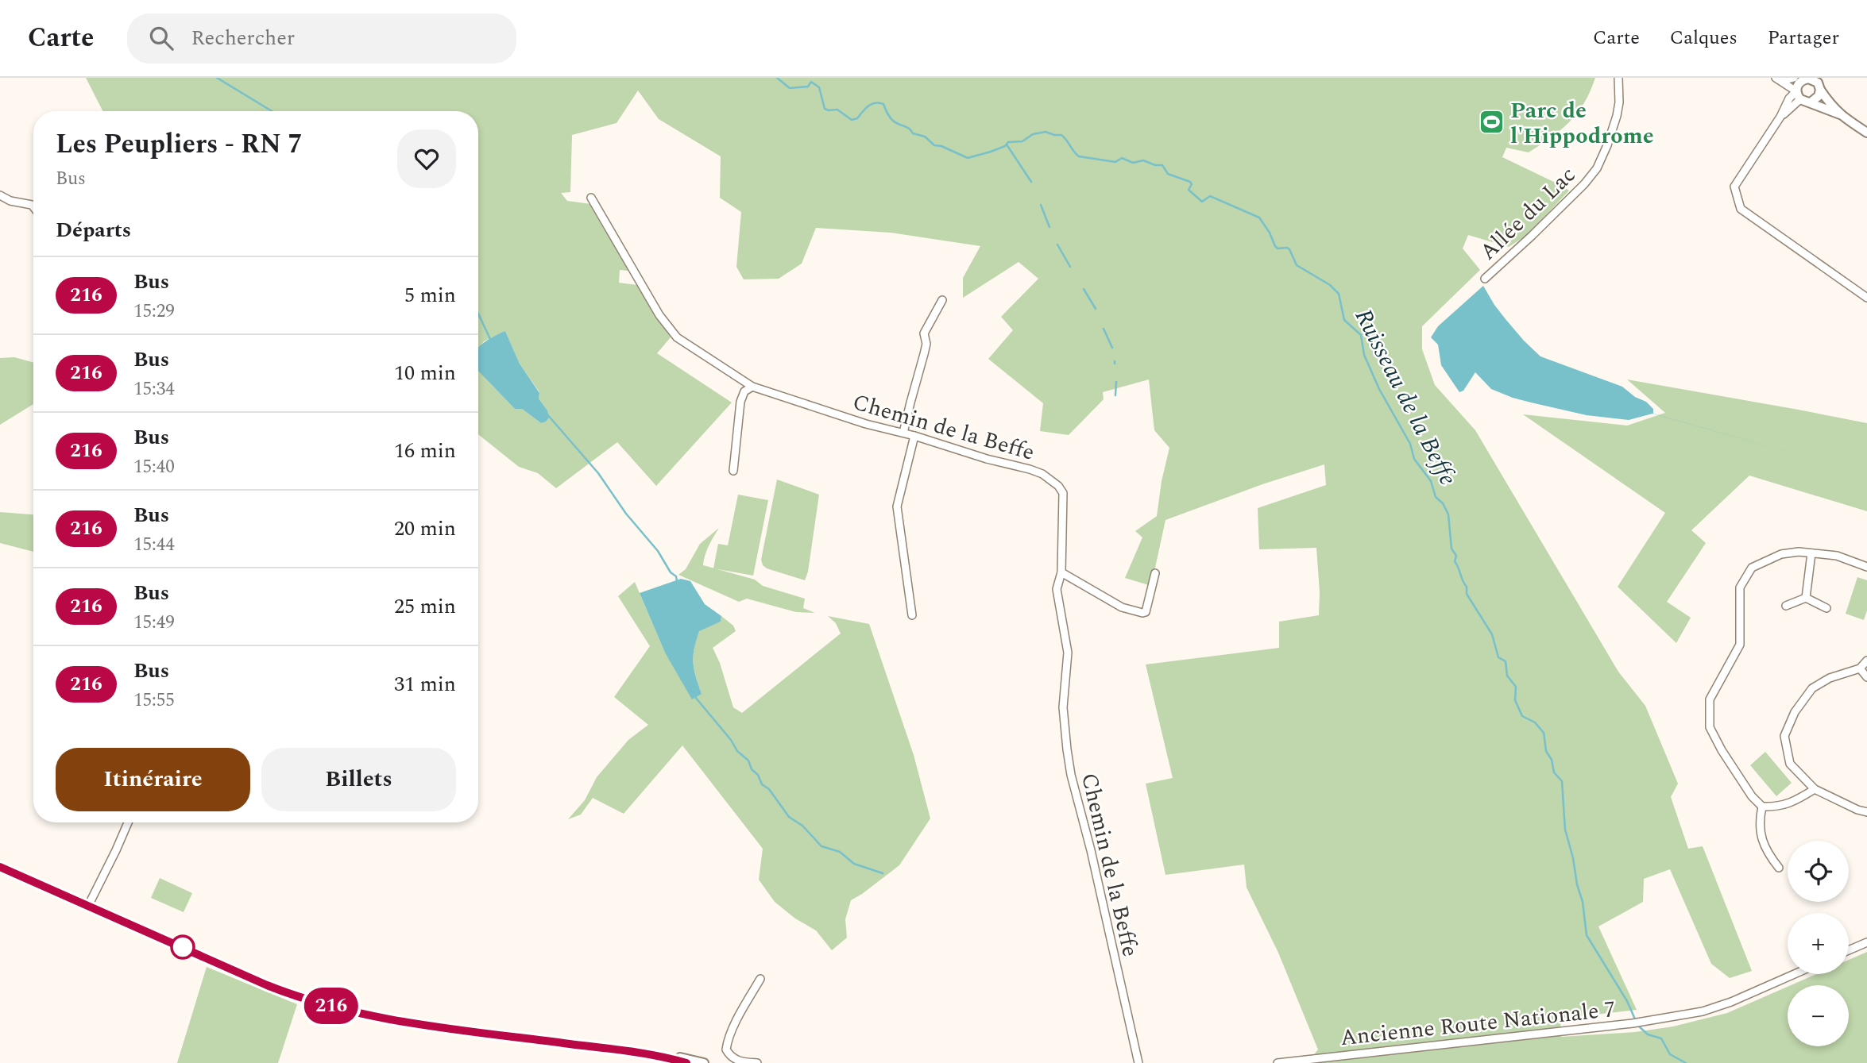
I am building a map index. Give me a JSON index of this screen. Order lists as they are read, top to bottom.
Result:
{
  "streets": {
    "street": ["Allée du Lac", "Chemin de la Beffe", "Ancienne Route Nationale 7"]
  },
  "water": ["Ruisseau de la Beffe"],
  "places": {
    "sports": ["Parc de l'Hippodrome"]
  },
  "lines": ["bus line 216"],
  "page": {
    "header": "Carte",
    "search": "Rechercher",
    "nav": ["Carte", "Calques", "Partager"],
    "on_map": "216",
    "heading": [
      ["Les Peupliers - RN 7", "Bus"],
      "Départs"
    ],
    "list": [
      {
        "mark": "216",
        "name": "Bus",
        "note": "15:29",
        "value": "5 min"
      },
      {
        "mark": "216",
        "name": "Bus",
        "note": "15:34",
        "value": "10 min"
      },
      {
        "mark": "216",
        "name": "Bus",
        "note": "15:40",
        "value": "16 min"
      },
      {
        "mark": "216",
        "name": "Bus",
        "note": "15:44",
        "value": "20 min"
      },
      {
        "mark": "216",
        "name": "Bus",
        "note": "15:49",
        "value": "25 min"
      },
      {
        "mark": "216",
        "name": "Bus",
        "note": "15:55",
        "value": "31 min"
      }
    ],
    "buttons": ["Itinéraire", "Billets"],
    "map_buttons": ["+", "−"]
  }
}
